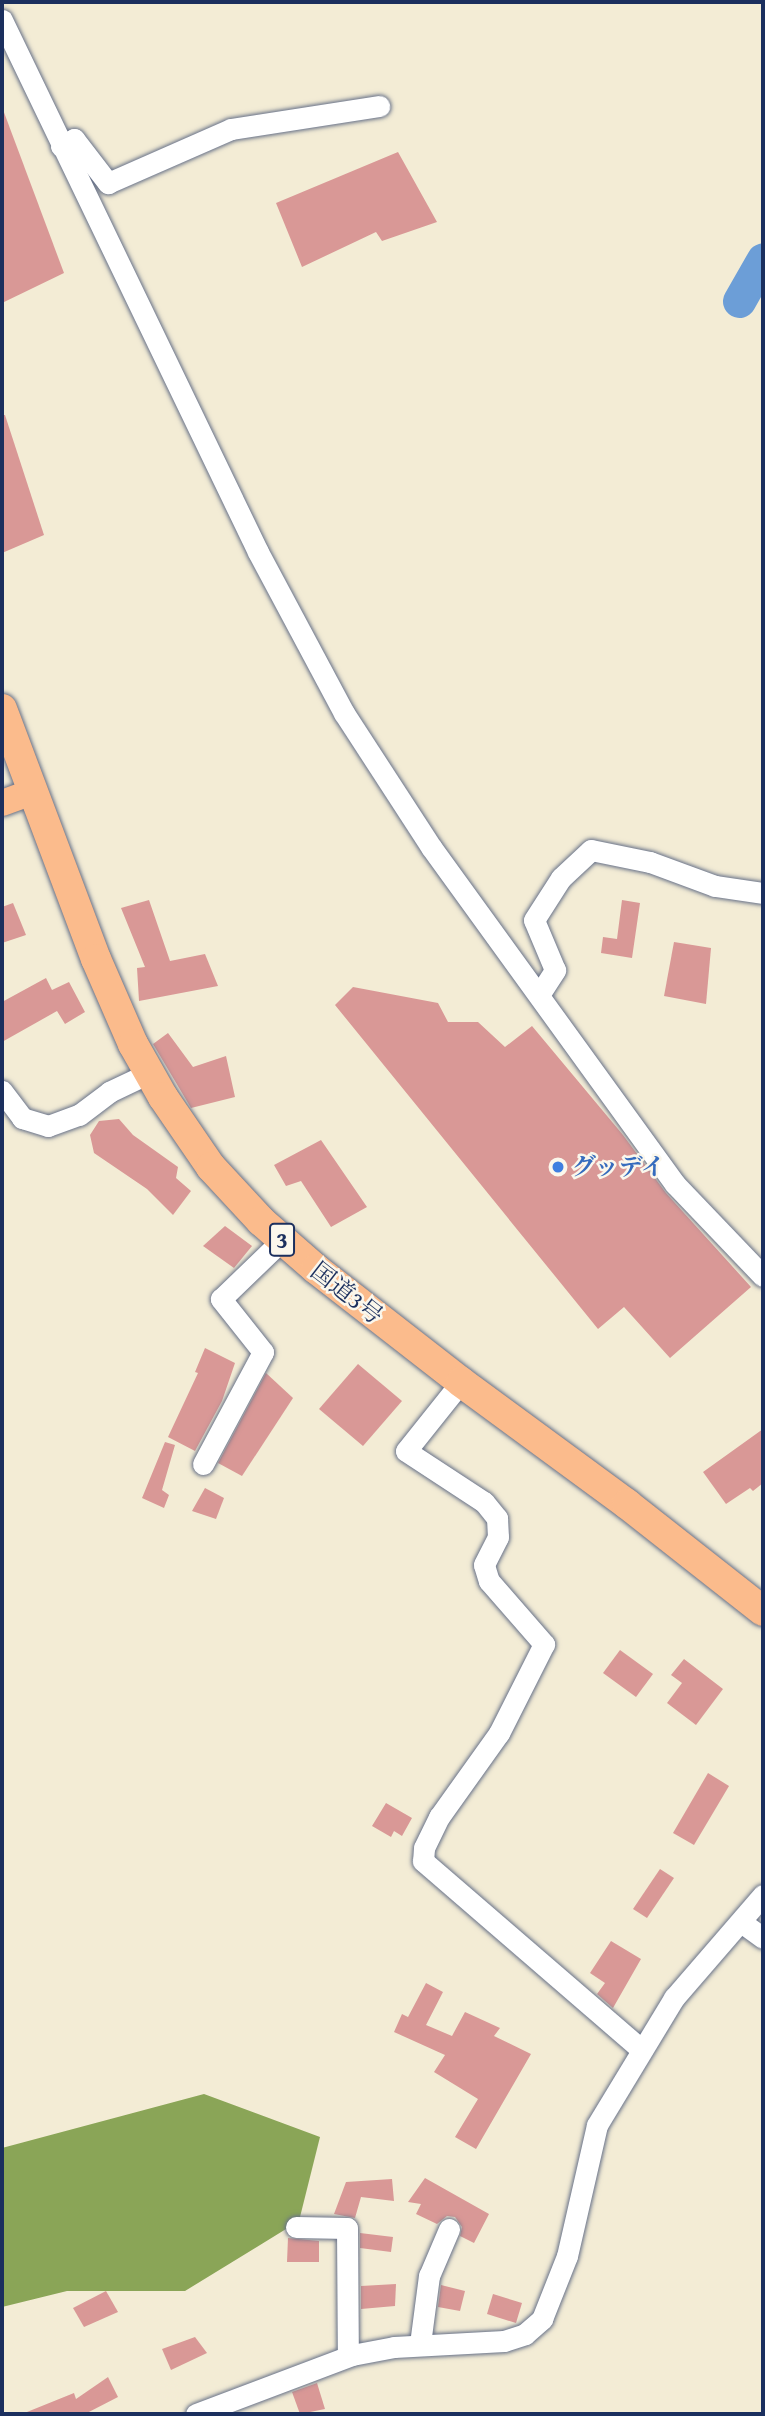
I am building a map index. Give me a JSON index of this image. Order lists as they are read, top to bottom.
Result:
{
  "streets": {
    "highway": ["3", "国道3号"]
  },
  "places": ["グッデイ"]
}
